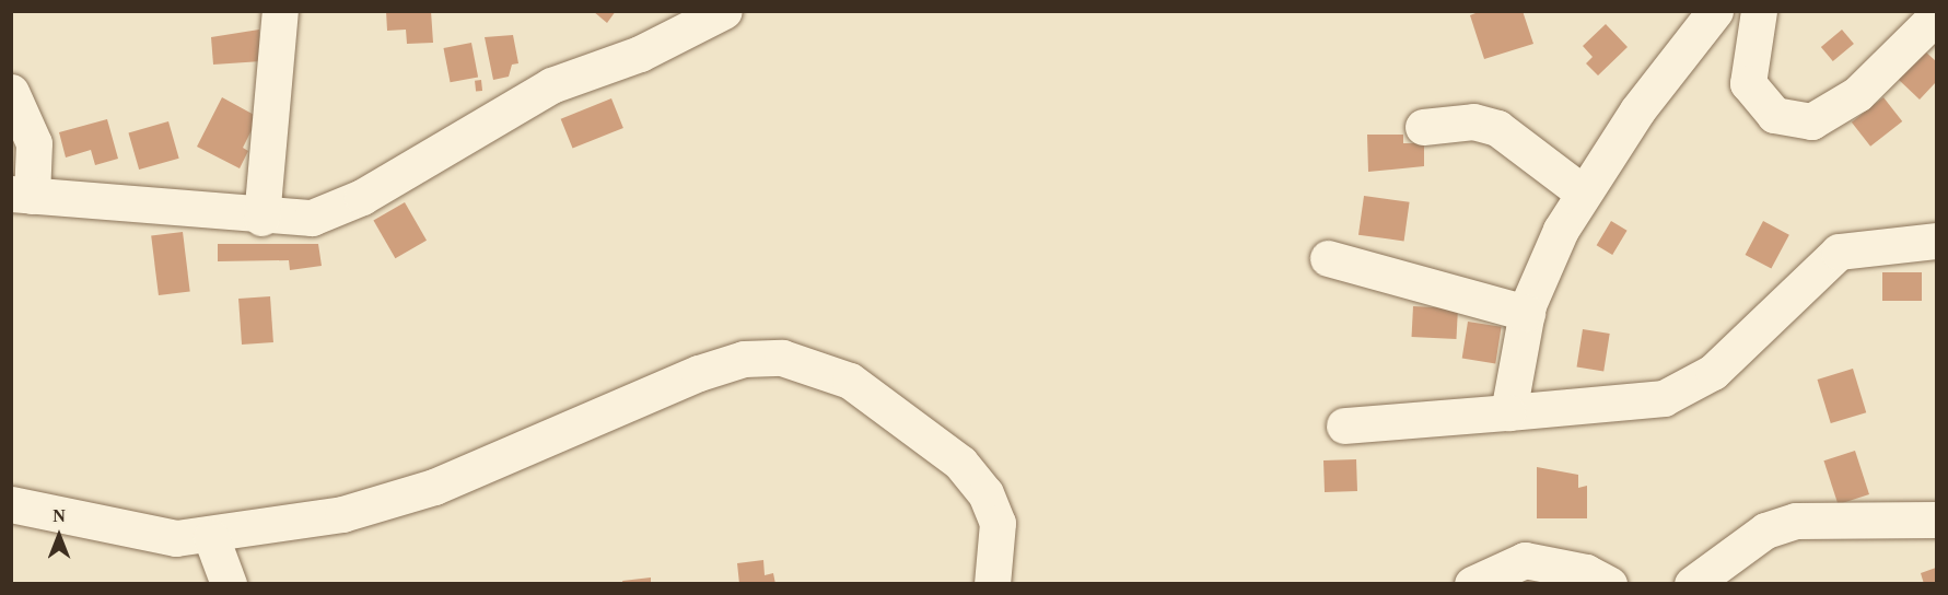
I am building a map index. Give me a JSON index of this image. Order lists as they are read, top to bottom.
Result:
{
  "north": "top"
}
